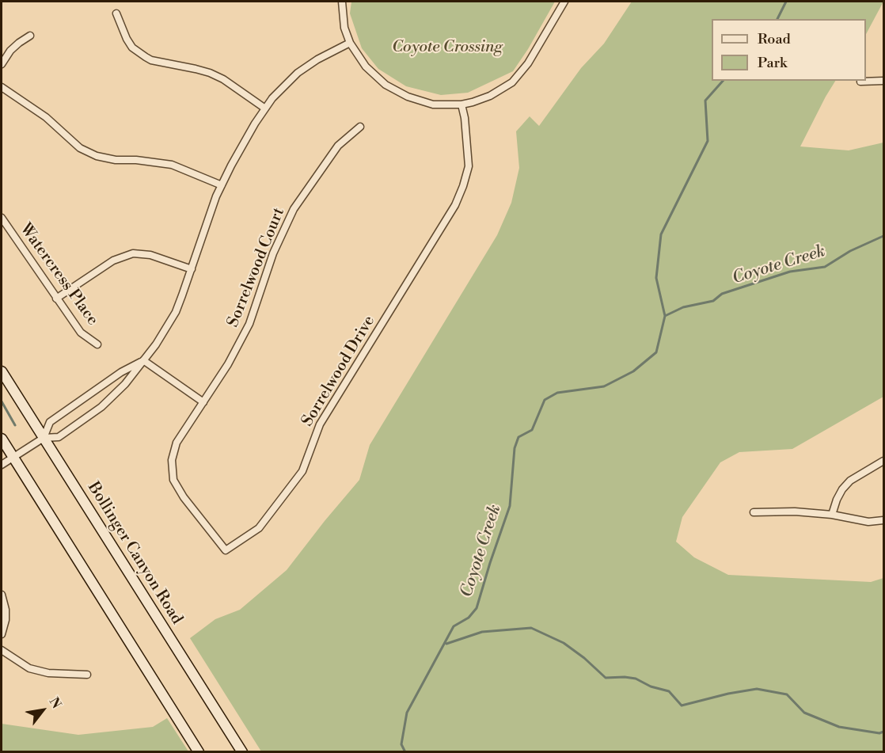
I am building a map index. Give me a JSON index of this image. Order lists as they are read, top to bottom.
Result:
{
  "streets": {
    "main road": ["Bollinger Canyon Road"],
    "street": ["Sorrelwood Court", "Watercress Place", "Sorrelwood Drive"]
  },
  "crossings": [
    ["Sorrelwood Court", "Sorrelwood Drive"]
  ],
  "water": ["Coyote Creek"],
  "parks": ["Coyote Crossing"],
  "legend": ["Road", "Park"],
  "north": "top right"
}
